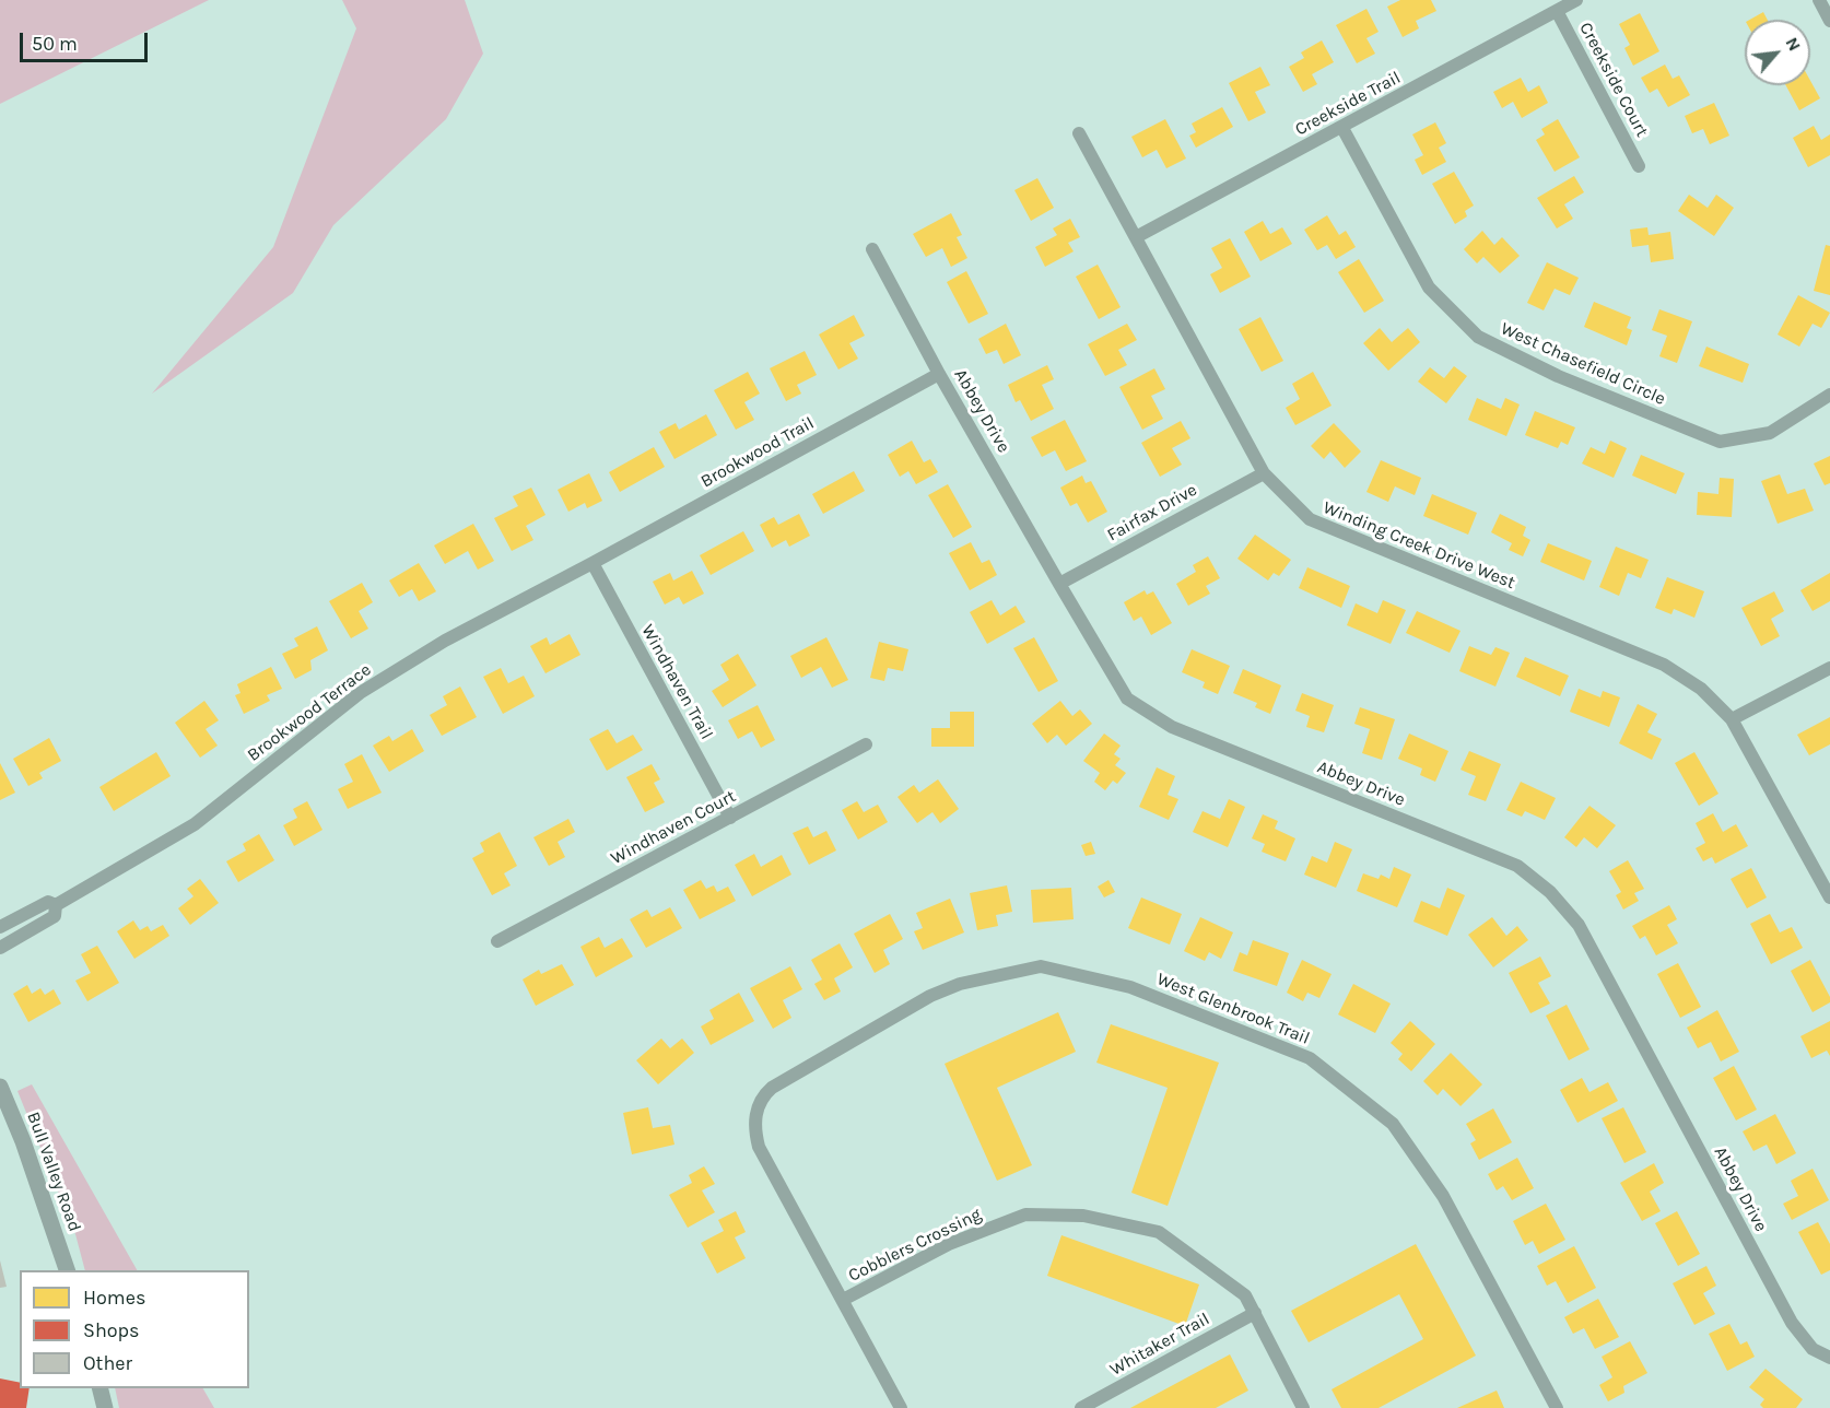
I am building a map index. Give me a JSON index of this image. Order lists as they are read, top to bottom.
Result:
{
  "streets": {
    "street": [
      "Creekside Court",
      "Creekside Trail",
      "West Chasefield Circle",
      "Abbey Drive",
      "Brookwood Trail",
      "Fairfax Drive",
      "Winding Creek Drive West",
      "Windhaven Trail",
      "Brookwood Terrace",
      "Windhaven Court",
      "West Glenbrook Trail",
      "Bull Valley Road",
      "Cobblers Crossing",
      "Whitaker Trail"
    ]
  },
  "crossings": [
    ["Creekside Court", "Creekside Trail"],
    ["Creekside Trail", "West Chasefield Circle"],
    ["Creekside Trail", "Winding Creek Drive West"],
    ["Abbey Drive", "Brookwood Trail"],
    ["Abbey Drive", "Fairfax Drive"],
    ["Brookwood Trail", "Windhaven Trail"],
    ["Brookwood Trail", "Brookwood Terrace"],
    ["Fairfax Drive", "Winding Creek Drive West"],
    ["Windhaven Trail", "Brookwood Terrace"],
    ["Windhaven Trail", "Windhaven Court"],
    ["West Glenbrook Trail", "Cobblers Crossing"],
    ["Cobblers Crossing", "Whitaker Trail"]
  ],
  "legend": ["Homes", "Shops", "Other"],
  "scale_bar": "50 m",
  "north": "top right"
}
